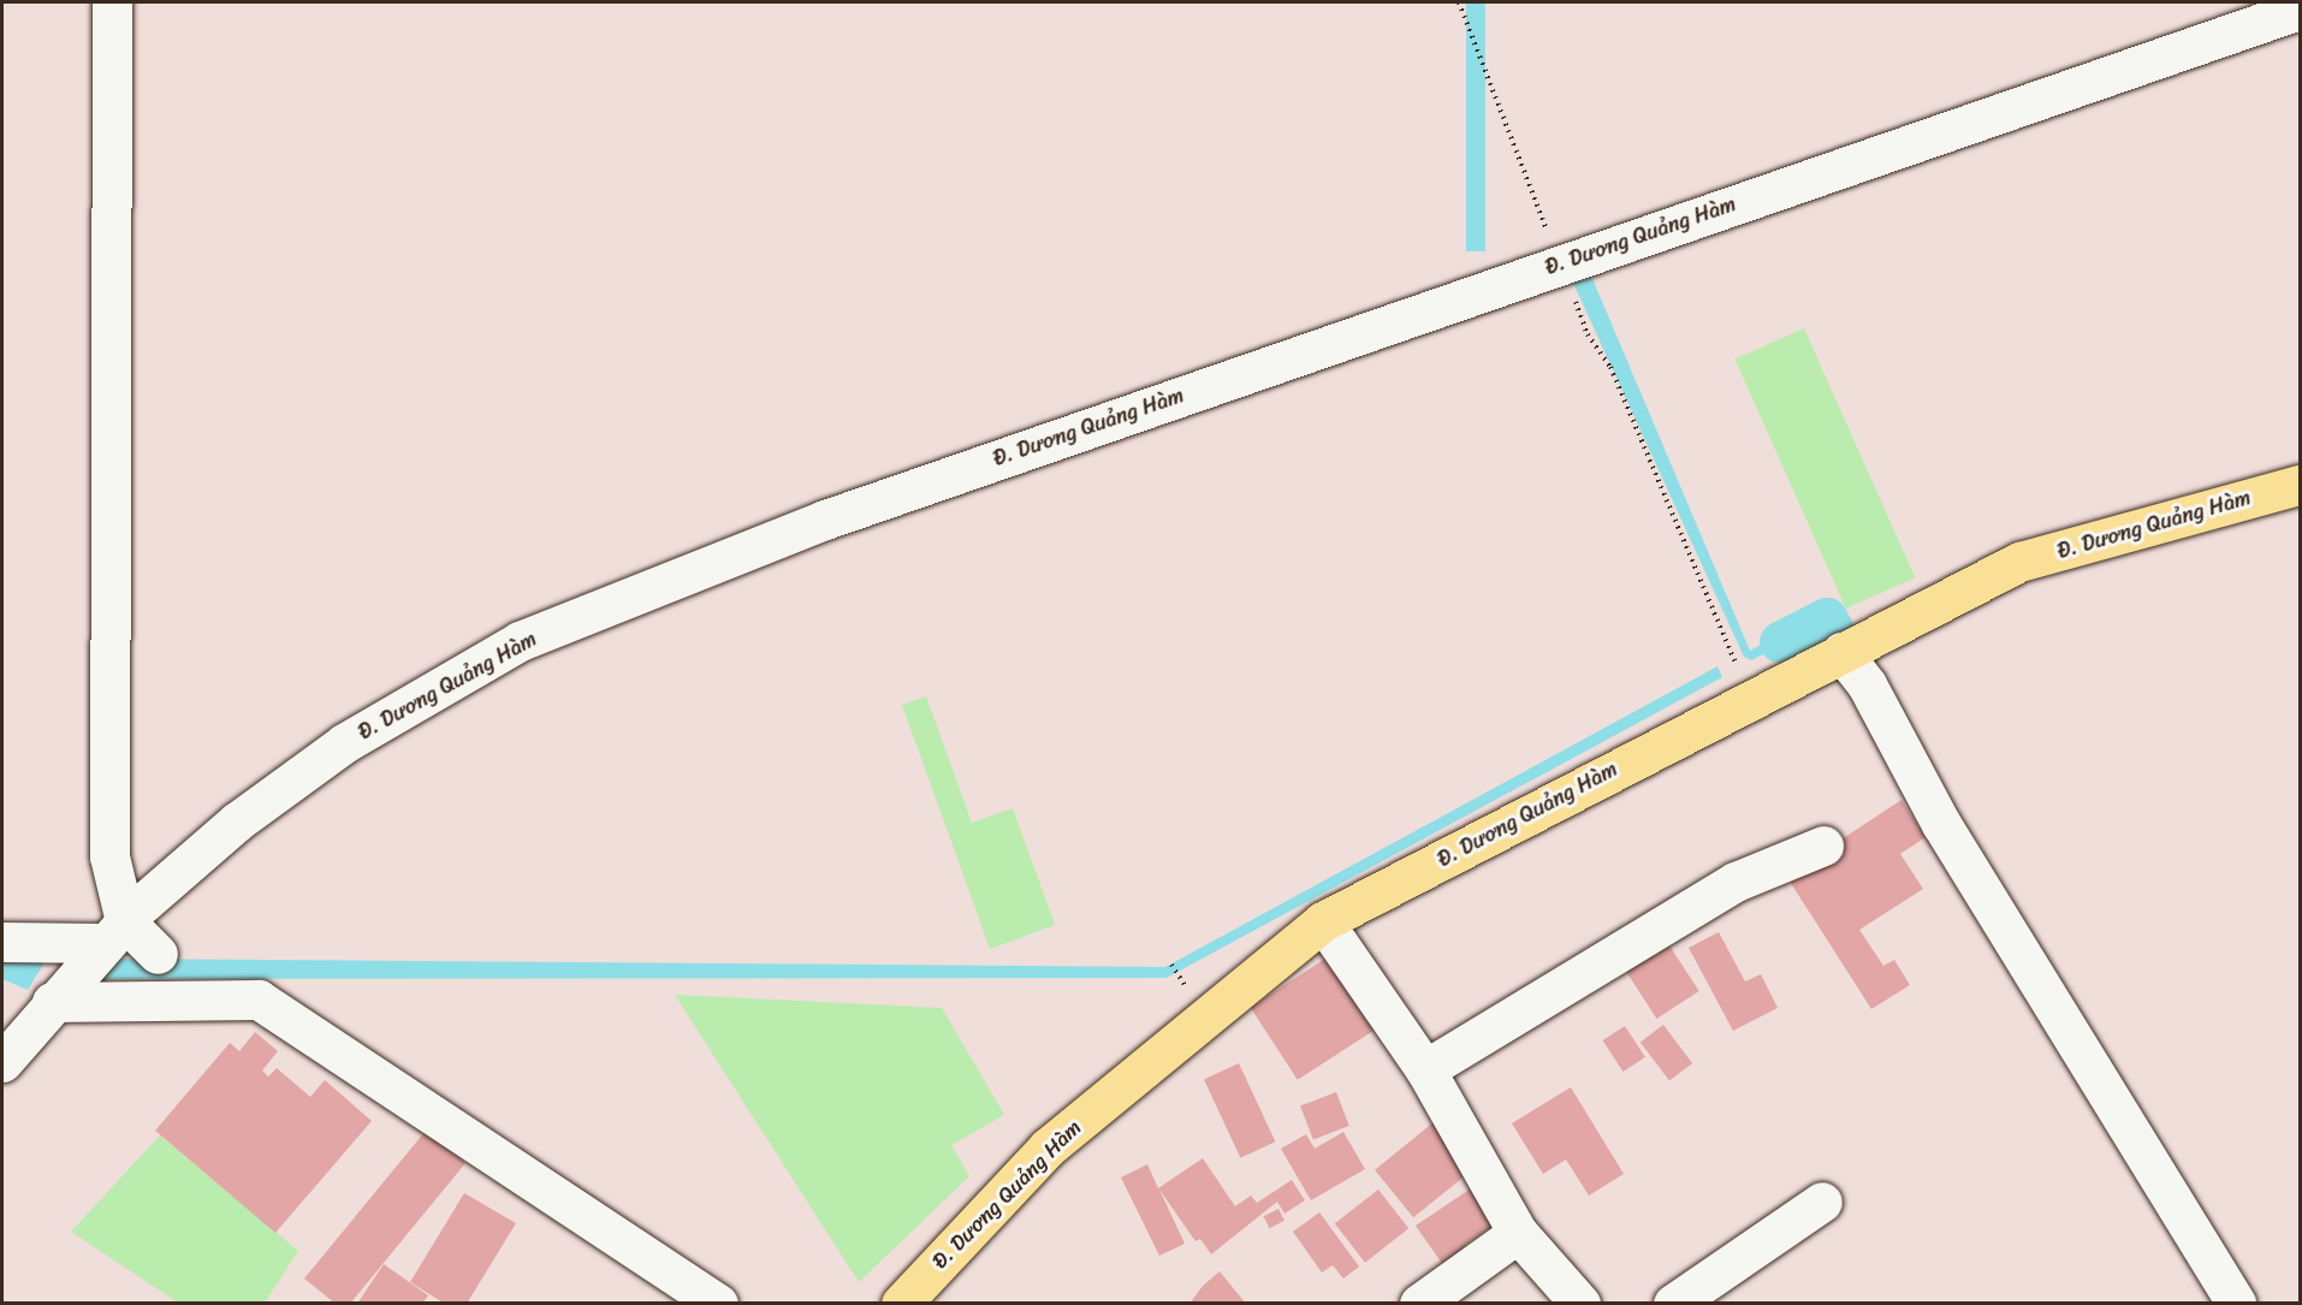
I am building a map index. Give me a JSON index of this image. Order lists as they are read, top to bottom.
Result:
{
  "streets": {
    "main road": ["Đ. Dương Quảng Hàm"]
  }
}
